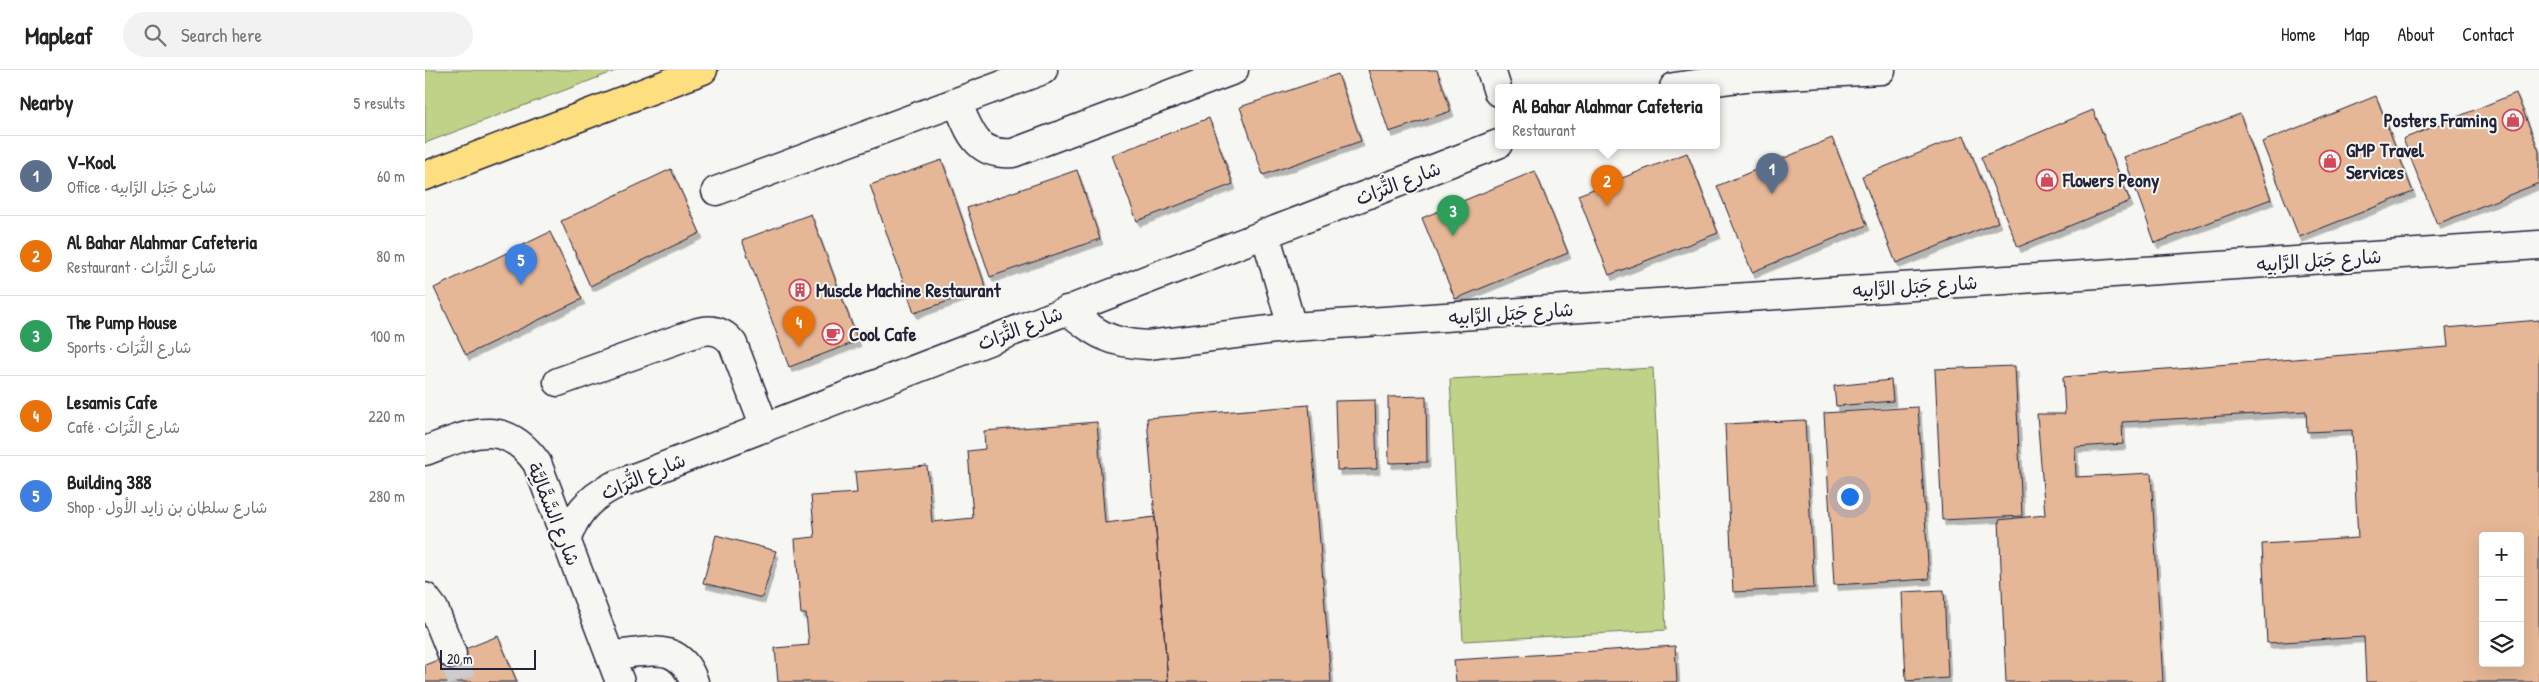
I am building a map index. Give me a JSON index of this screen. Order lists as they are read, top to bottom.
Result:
{
  "streets": {
    "street": ["شارع التُّرَاث", "شارع جَبَل الرَّابيه", "شارع السَّمَّالِيَّة"]
  },
  "crossings": [
    ["شارع التُّرَاث", "شارع جَبَل الرَّابيه"],
    ["شارع التُّرَاث", "شارع السَّمَّالِيَّة"]
  ],
  "places": {
    "shop": ["Posters Framing", "GMP Travel Services", "Flowers Peony"],
    "building": ["Muscle Machine Restaurant"],
    "cafe": ["Cool Cafe"]
  },
  "scale_bar": "20 m",
  "page": {
    "header": "Mapleaf",
    "search": "Search here",
    "nav": [
      "Home",
      "Map",
      "About",
      "Contact"
    ],
    "heading": ["Nearby", "5 results"],
    "popup": ["Al Bahar Alahmar Cafeteria", "Restaurant"],
    "list": [
      {
        "mark": "1",
        "name": "V-Kool",
        "note": "Office · شارع جَبَل الرَّابيه",
        "value": "60 m"
      },
      {
        "mark": "2",
        "name": "Al Bahar Alahmar Cafeteria",
        "note": "Restaurant · شارع التُّرَاث",
        "value": "80 m"
      },
      {
        "mark": "3",
        "name": "The Pump House",
        "note": "Sports · شارع التُّرَاث",
        "value": "100 m"
      },
      {
        "mark": "4",
        "name": "Lesamis Cafe",
        "note": "Café · شارع التُّرَاث",
        "value": "220 m"
      },
      {
        "mark": "5",
        "name": "Building 388",
        "note": "Shop · شارع سلطان بن زايد الأول",
        "value": "280 m"
      }
    ],
    "pins": [
      "1",
      "2",
      "3",
      "5",
      "4"
    ],
    "map_buttons": ["+", "−"],
    "scale": "20 m"
  }
}
